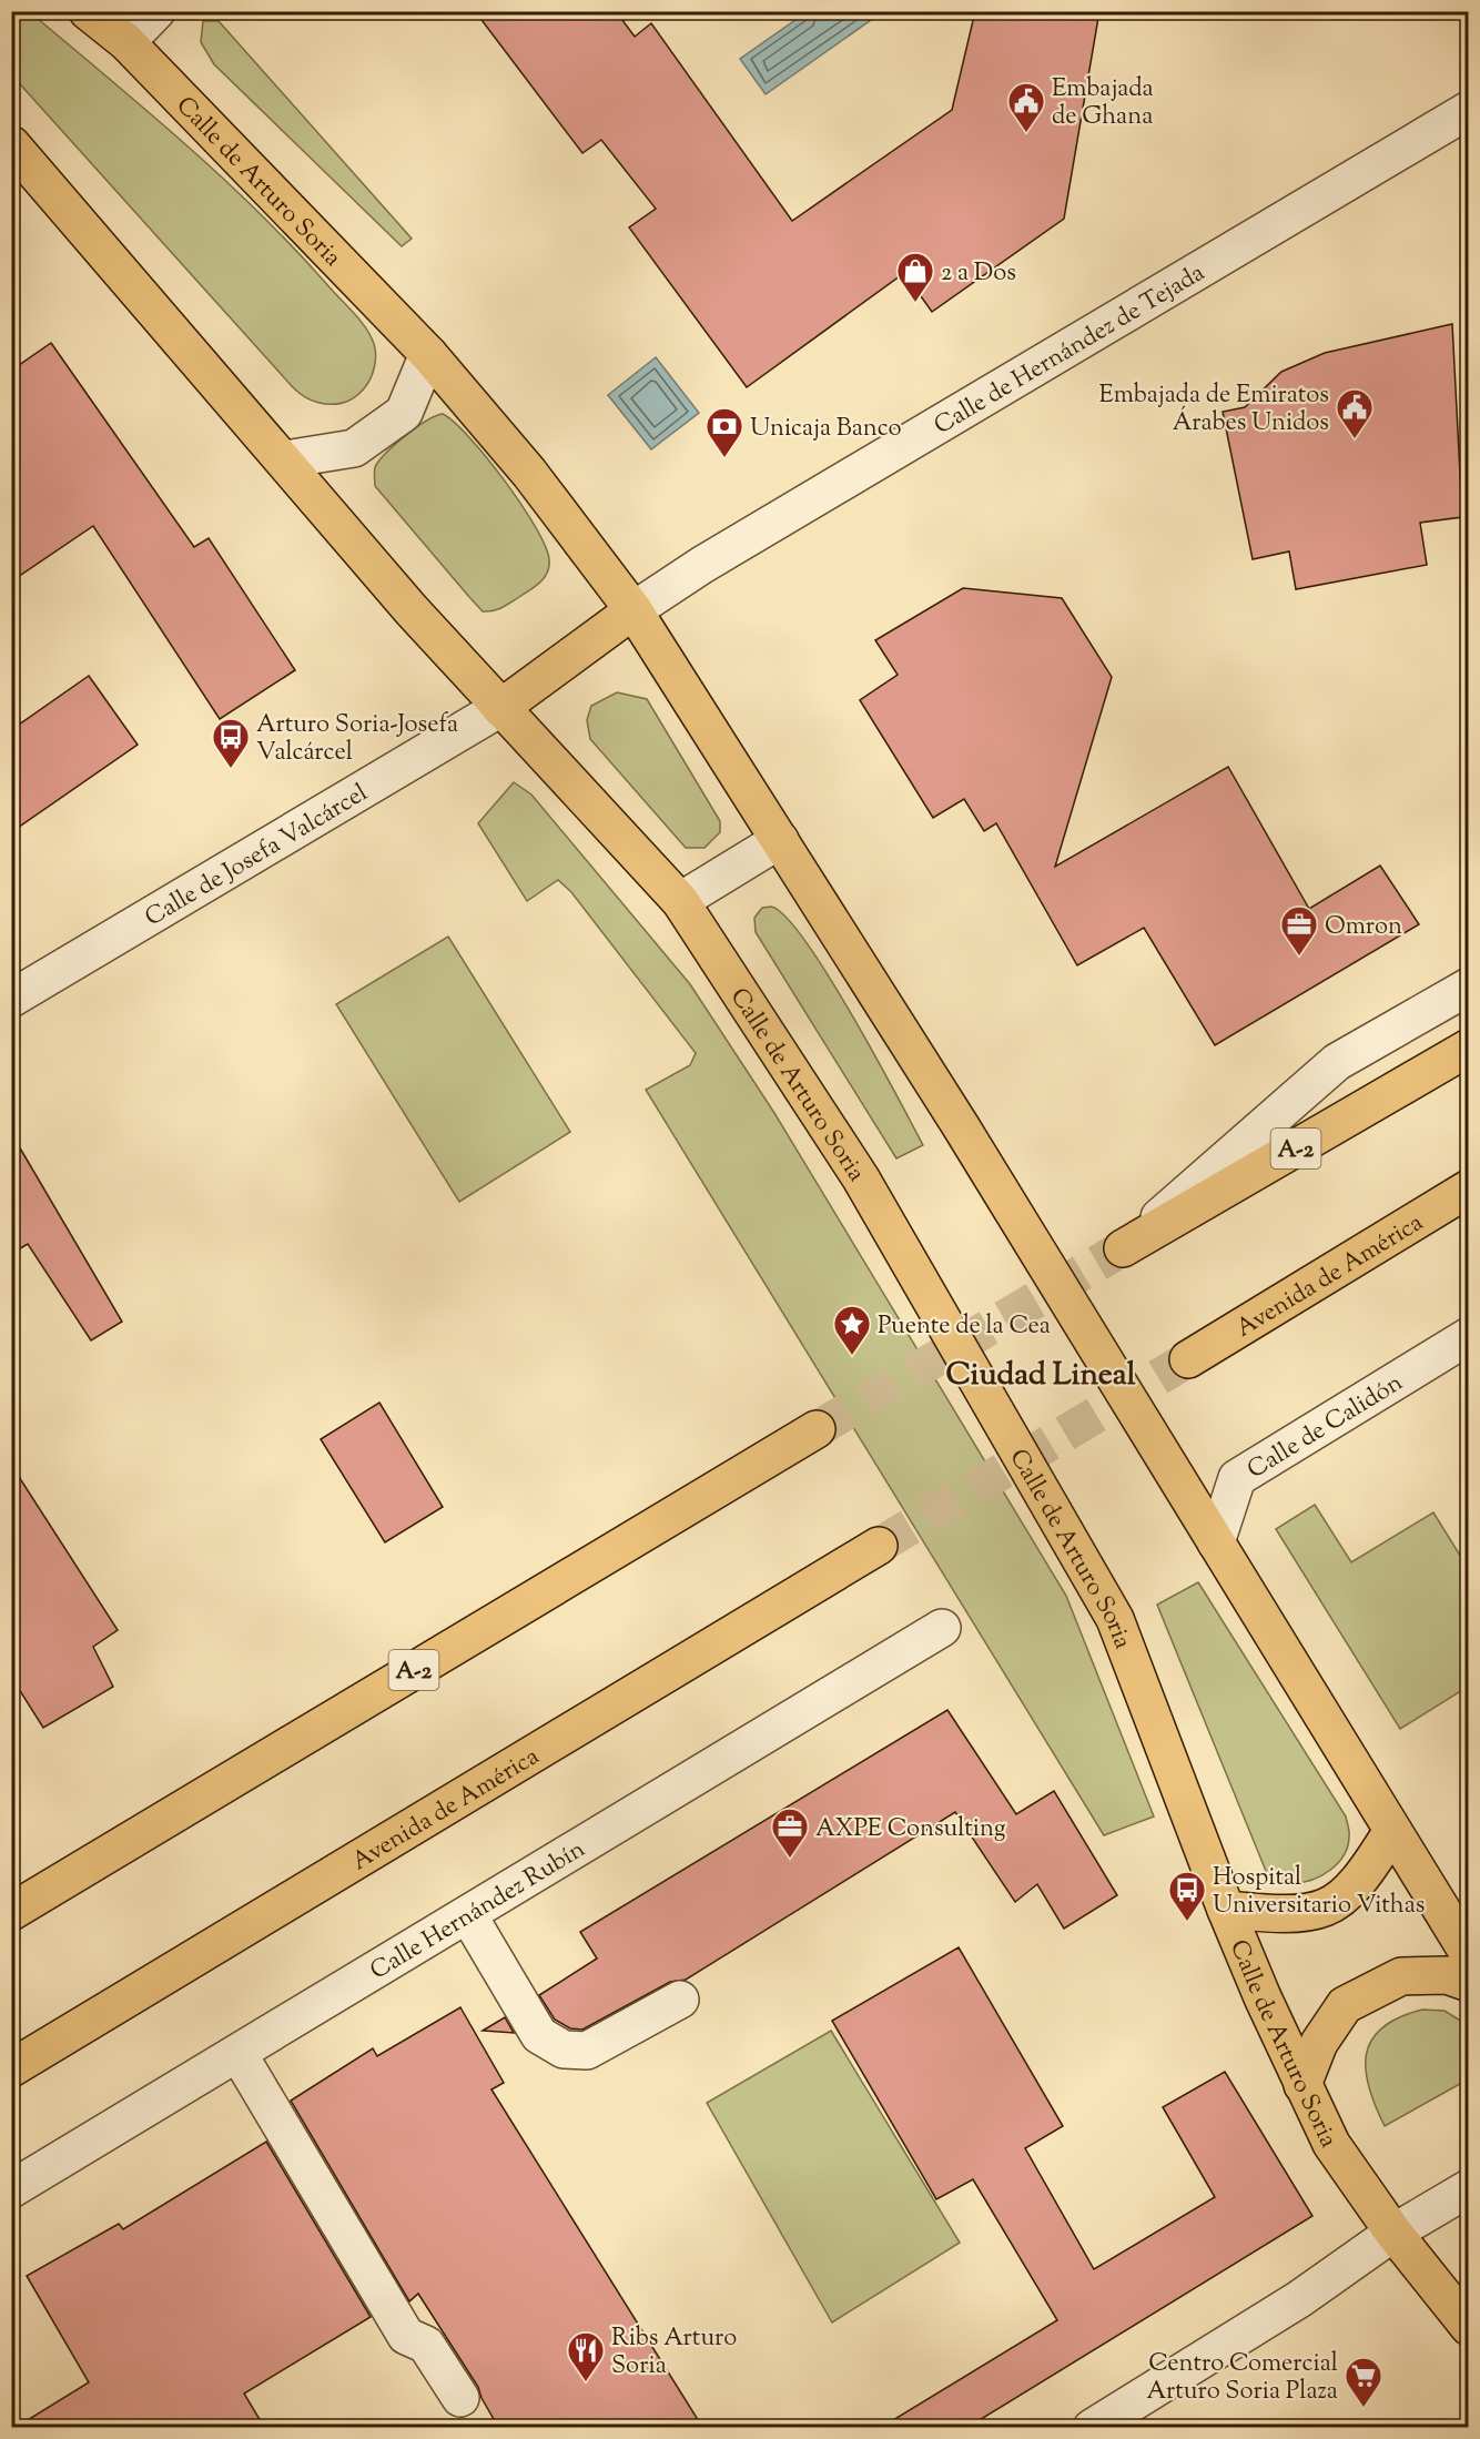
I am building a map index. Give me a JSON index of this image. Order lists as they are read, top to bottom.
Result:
{
  "streets": {
    "main road": ["Calle de Arturo Soria", "A-2", "Avenida de América"],
    "street": [
      "Calle de Hernández de Tejada",
      "Calle de Josefa Valcárcel",
      "Calle de Calidón",
      "Calle Hernández Rubín"
    ]
  },
  "crossings": [
    ["Calle de Arturo Soria", "Calle de Hernández de Tejada"],
    ["Calle de Arturo Soria", "Calle de Josefa Valcárcel"],
    ["Calle de Arturo Soria", "Calle de Calidón"]
  ],
  "districts": ["Ciudad Lineal"],
  "places": {
    "public building": ["Embajada de Ghana", "Embajada de Emiratos Árabes Unidos"],
    "shop": ["2 a Dos"],
    "bank": ["Unicaja Banco"],
    "bus stop": ["Arturo Soria-Josefa Valcárcel", "Hospital Universitario Vithas"],
    "office": ["Omron", "AXPE Consulting"],
    "place": ["Puente de la Cea"],
    "restaurant": ["Ribs Arturo Soria"],
    "supermarket": ["Centro Comercial Arturo Soria Plaza"]
  }
}
